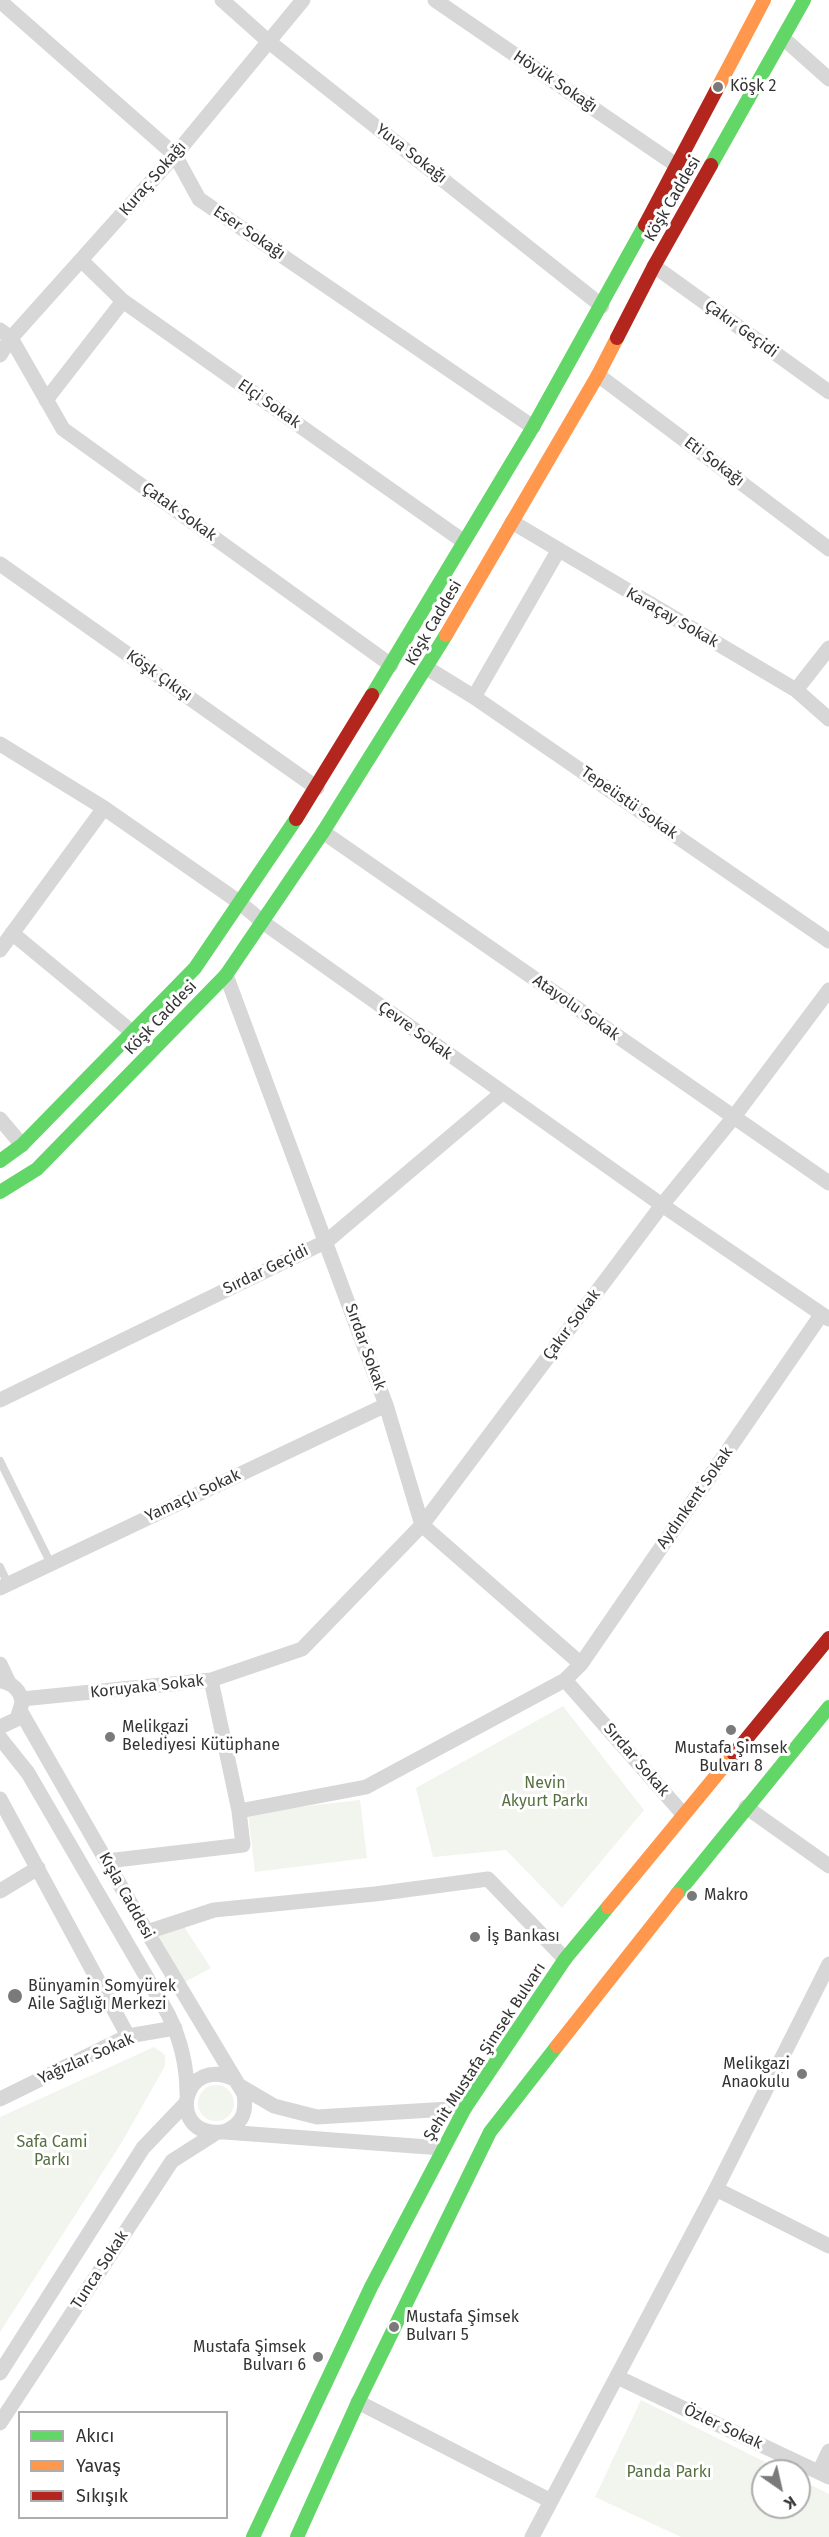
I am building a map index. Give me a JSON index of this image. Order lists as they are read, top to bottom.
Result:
{
  "streets": {
    "street": [
      "Höyük Sokağı",
      "Yuva Sokağı",
      "Kuraç Sokağı",
      "Köşk Caddesi",
      "Eser Sokağı",
      "Çakır Geçidi",
      "Elçi Sokak",
      "Eti Sokağı",
      "Çatak Sokak",
      "Karaçay Sokak",
      "Köşk Çıkışı",
      "Tepeüstü Sokak",
      "Atayolu Sokak",
      "Çevre Sokak",
      "Sırdar Geçidi",
      "Çakır Sokak",
      "Sırdar Sokak",
      "Yamaçlı Sokak",
      "Aydınkent Sokak",
      "Koruyaka Sokak",
      "Kışla Caddesi",
      "Şehit Mustafa Şimsek Bulvarı",
      "Yağızlar Sokak",
      "Tunca Sokak",
      "Özler Sokak"
    ]
  },
  "crossings": [
    ["Höyük Sokağı", "Köşk Caddesi"],
    ["Yuva Sokağı", "Kuraç Sokağı"],
    ["Yuva Sokağı", "Köşk Caddesi"],
    ["Kuraç Sokağı", "Eser Sokağı"],
    ["Kuraç Sokağı", "Elçi Sokak"],
    ["Kuraç Sokağı", "Çatak Sokak"],
    ["Köşk Caddesi", "Eser Sokağı"],
    ["Köşk Caddesi", "Çakır Geçidi"],
    ["Köşk Caddesi", "Elçi Sokak"],
    ["Köşk Caddesi", "Eti Sokağı"],
    ["Köşk Caddesi", "Çatak Sokak"],
    ["Köşk Caddesi", "Karaçay Sokak"],
    ["Köşk Caddesi", "Köşk Çıkışı"],
    ["Köşk Caddesi", "Tepeüstü Sokak"],
    ["Köşk Caddesi", "Atayolu Sokak"],
    ["Köşk Caddesi", "Çevre Sokak"],
    ["Köşk Caddesi", "Sırdar Sokak"],
    ["Atayolu Sokak", "Çakır Sokak"],
    ["Çevre Sokak", "Sırdar Geçidi"],
    ["Çevre Sokak", "Çakır Sokak"],
    ["Çevre Sokak", "Aydınkent Sokak"],
    ["Sırdar Geçidi", "Sırdar Sokak"],
    ["Çakır Sokak", "Sırdar Sokak"],
    ["Çakır Sokak", "Koruyaka Sokak"],
    ["Sırdar Sokak", "Yamaçlı Sokak"],
    ["Sırdar Sokak", "Aydınkent Sokak"],
    ["Sırdar Sokak", "Şehit Mustafa Şimsek Bulvarı"],
    ["Koruyaka Sokak", "Kışla Caddesi"],
    ["Kışla Caddesi", "Yağızlar Sokak"],
    ["Kışla Caddesi", "Tunca Sokak"]
  ],
  "parks": ["Nevin Akyurt Parkı", "Safa Cami Parkı", "Panda Parkı"],
  "places": [
    "Köşk 2",
    "Mustafa Şimsek Bulvarı 8",
    "Melikgazi Belediyesi Kütüphane",
    "Makro",
    "İş Bankası",
    "Bünyamin Somyürek Aile Sağlığı Merkezi",
    "Melikgazi Anaokulu",
    "Mustafa Şimsek Bulvarı 5",
    "Mustafa Şimsek Bulvarı 6"
  ],
  "legend": ["Akıcı", "Yavaş", "Sıkışık"],
  "north": "bottom right"
}
